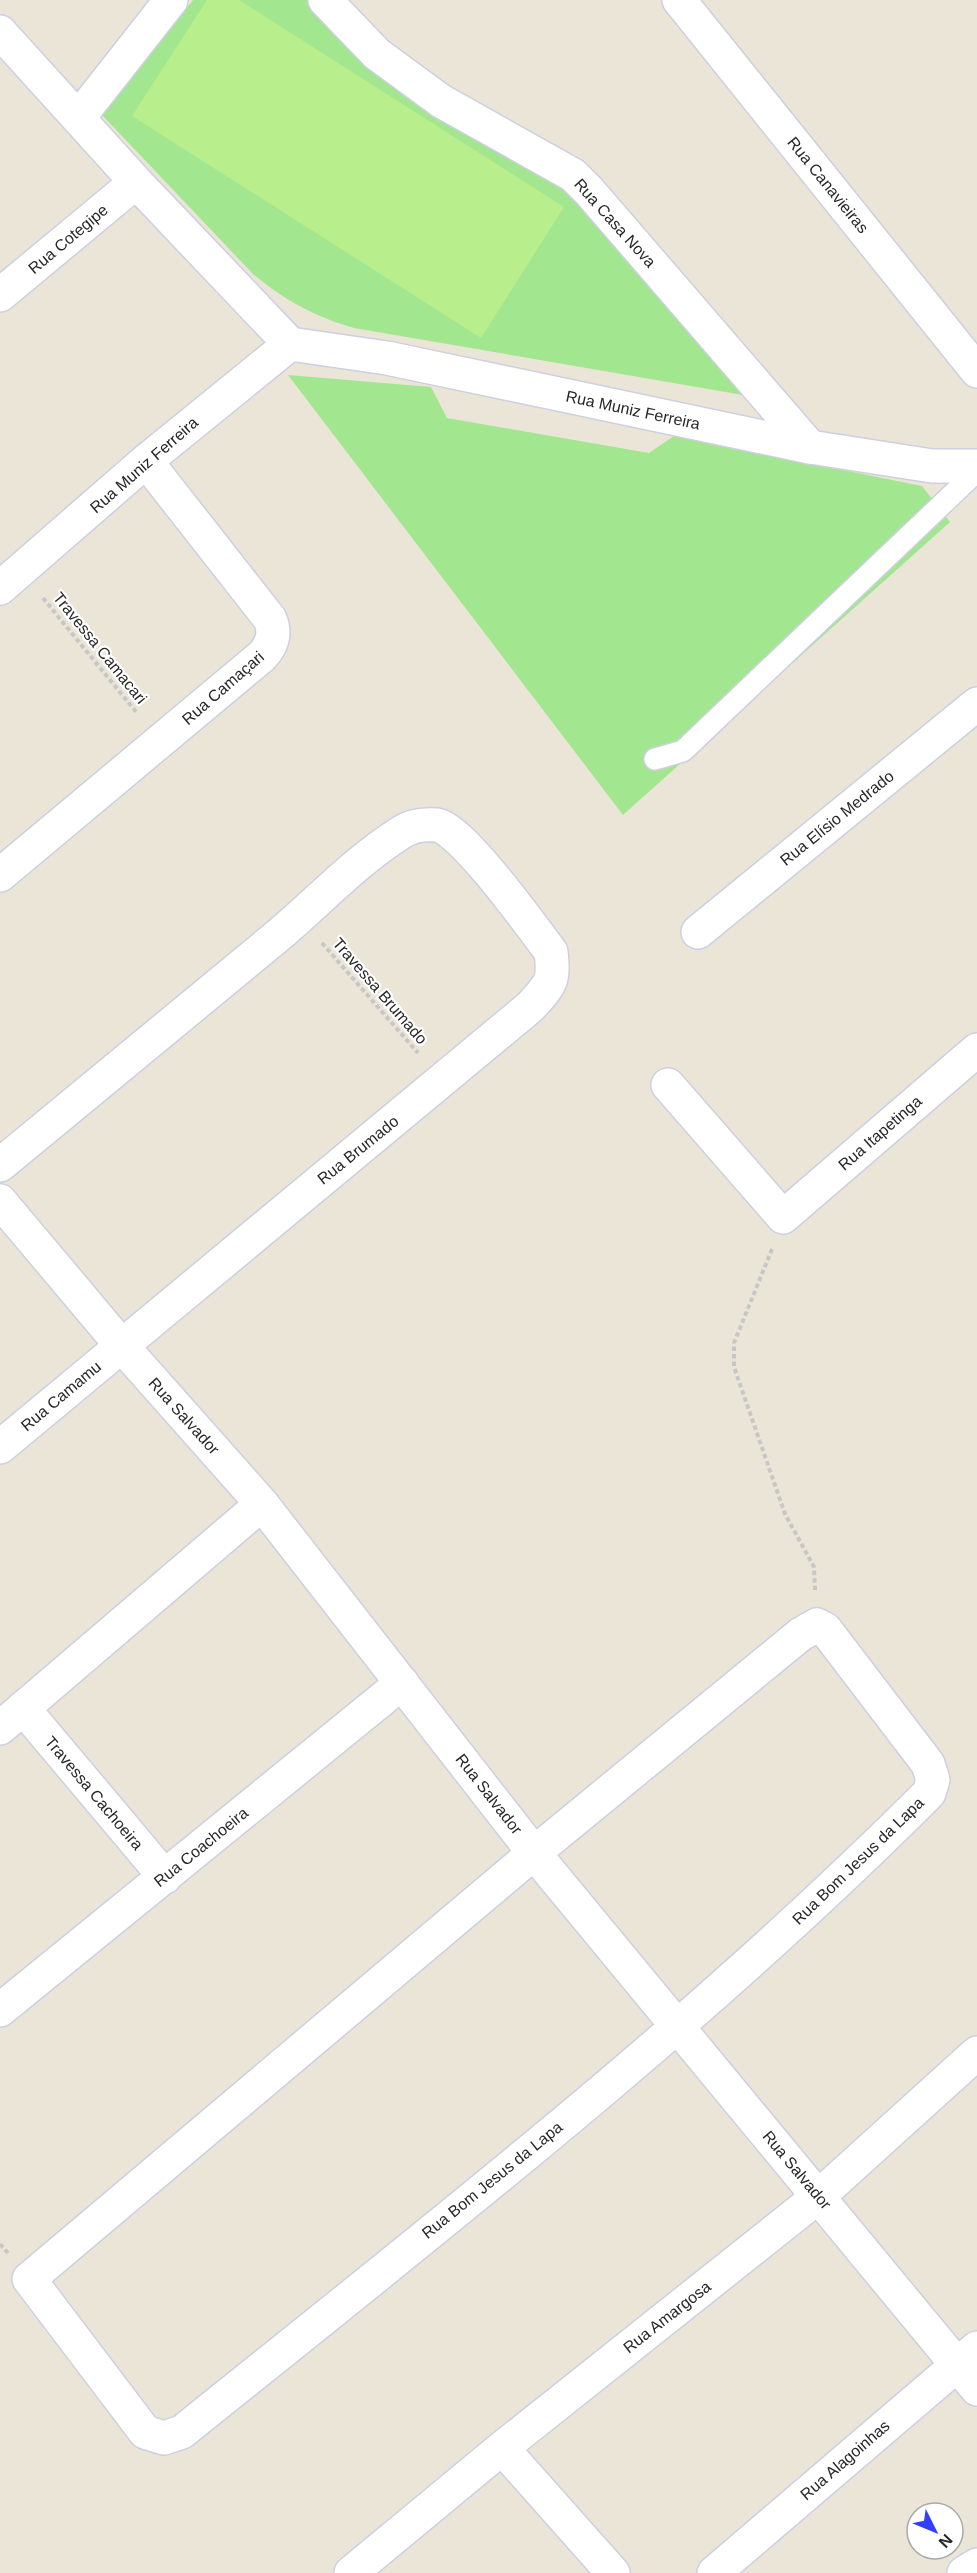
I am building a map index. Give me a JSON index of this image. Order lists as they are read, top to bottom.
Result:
{
  "streets": {
    "street": [
      "Rua Canavieiras",
      "Rua Casa Nova",
      "Rua Cotegipe",
      "Rua Muniz Ferreira",
      "Rua Camaçari",
      "Rua Elísio Medrado",
      "Rua Itapetinga",
      "Rua Brumado",
      "Rua Camamu",
      "Rua Salvador",
      "Travessa Cachoeira",
      "Rua Coachoeira",
      "Rua Bom Jesus da Lapa",
      "Rua Amargosa",
      "Rua Alagoinhas"
    ],
    "path": ["Travessa Camacari", "Travessa Brumado"]
  },
  "crossings": [
    ["Rua Casa Nova", "Rua Muniz Ferreira"],
    ["Rua Muniz Ferreira", "Travessa Camacari"],
    ["Rua Muniz Ferreira", "Rua Camaçari"],
    ["Travessa Camacari", "Rua Camaçari"],
    ["Travessa Brumado", "Rua Brumado"],
    ["Rua Brumado", "Rua Camamu"],
    ["Rua Brumado", "Rua Salvador"],
    ["Rua Camamu", "Rua Salvador"],
    ["Rua Salvador", "Rua Coachoeira"],
    ["Rua Salvador", "Rua Bom Jesus da Lapa"],
    ["Rua Salvador", "Rua Amargosa"],
    ["Rua Salvador", "Rua Alagoinhas"],
    ["Travessa Cachoeira", "Rua Coachoeira"]
  ],
  "north": "bottom right"
}
